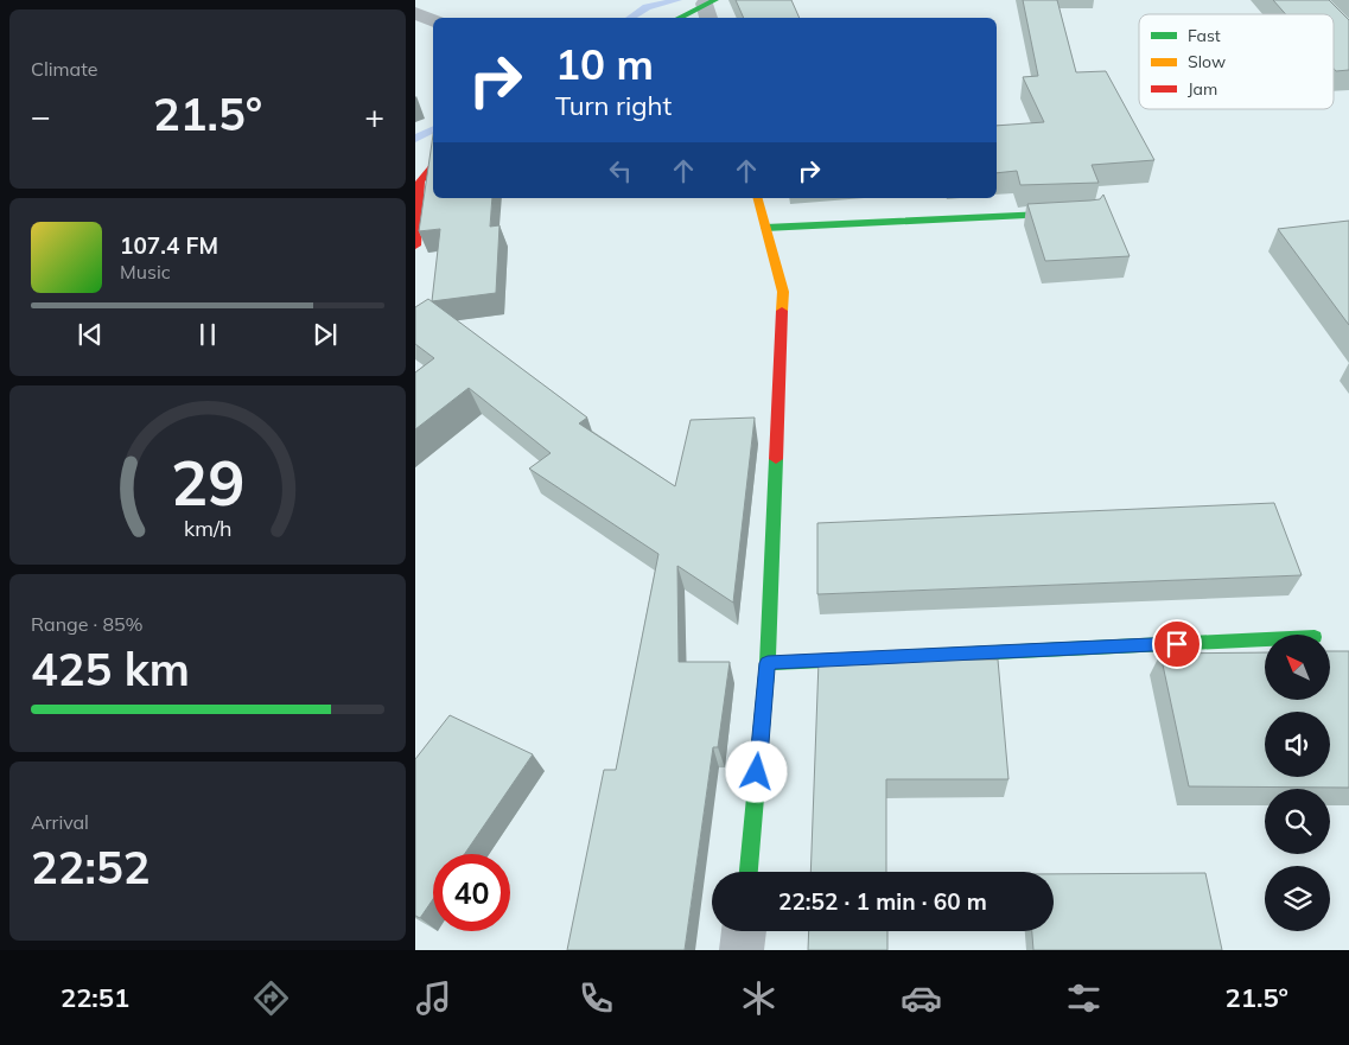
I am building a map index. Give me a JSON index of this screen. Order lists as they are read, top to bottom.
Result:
{
  "legend": ["Fast", "Slow", "Jam"],
  "north": "top left",
  "page": {
    "tile": [
      "Climate",
      ["Range · 85%", "425 km"],
      ["Arrival", "22:52"]
    ],
    "turn": ["10 m", "Turn right"],
    "heat": ["−", "21.5°", "+"],
    "song": ["107.4 FM", "Music"],
    "limit": "40",
    "trip": "22:52 · 1 min · 60 m",
    "tabs": ["22:51", "21.5°"],
    "gauge": ["29", "km/h"]
  }
}
